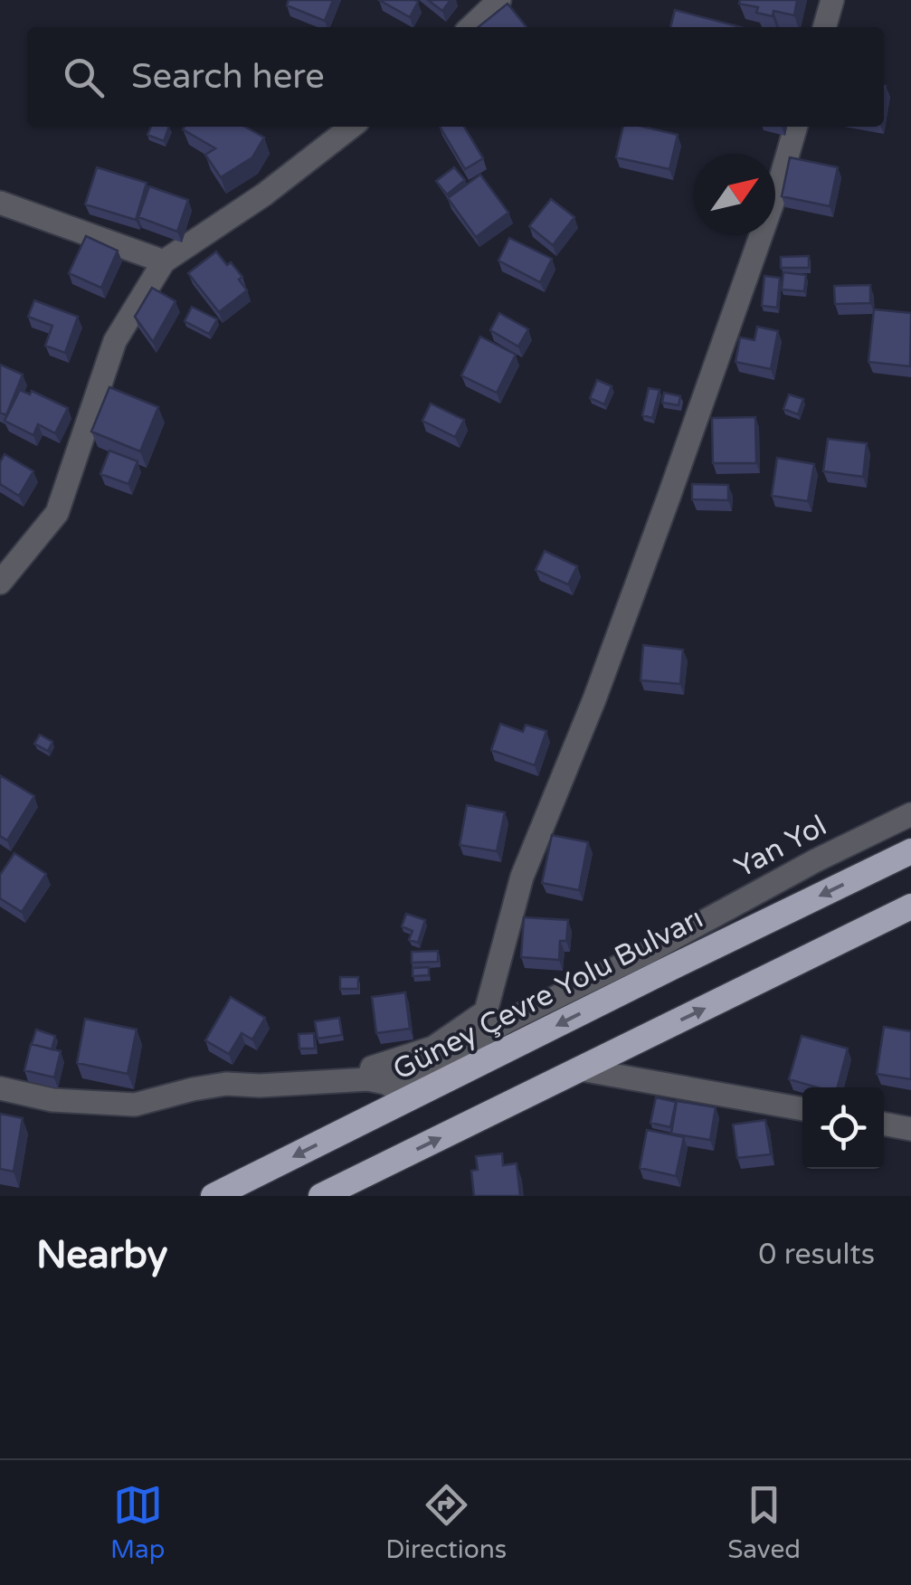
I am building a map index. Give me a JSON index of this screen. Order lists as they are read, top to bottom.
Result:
{
  "streets": {
    "highway": ["Güney Çevre Yolu Bulvarı"],
    "street": ["Yan Yol"]
  },
  "north": "top right",
  "page": {
    "search": "Search here",
    "heading": ["Nearby", "0 results"],
    "nav": ["Map", "Directions", "Saved"]
  }
}
